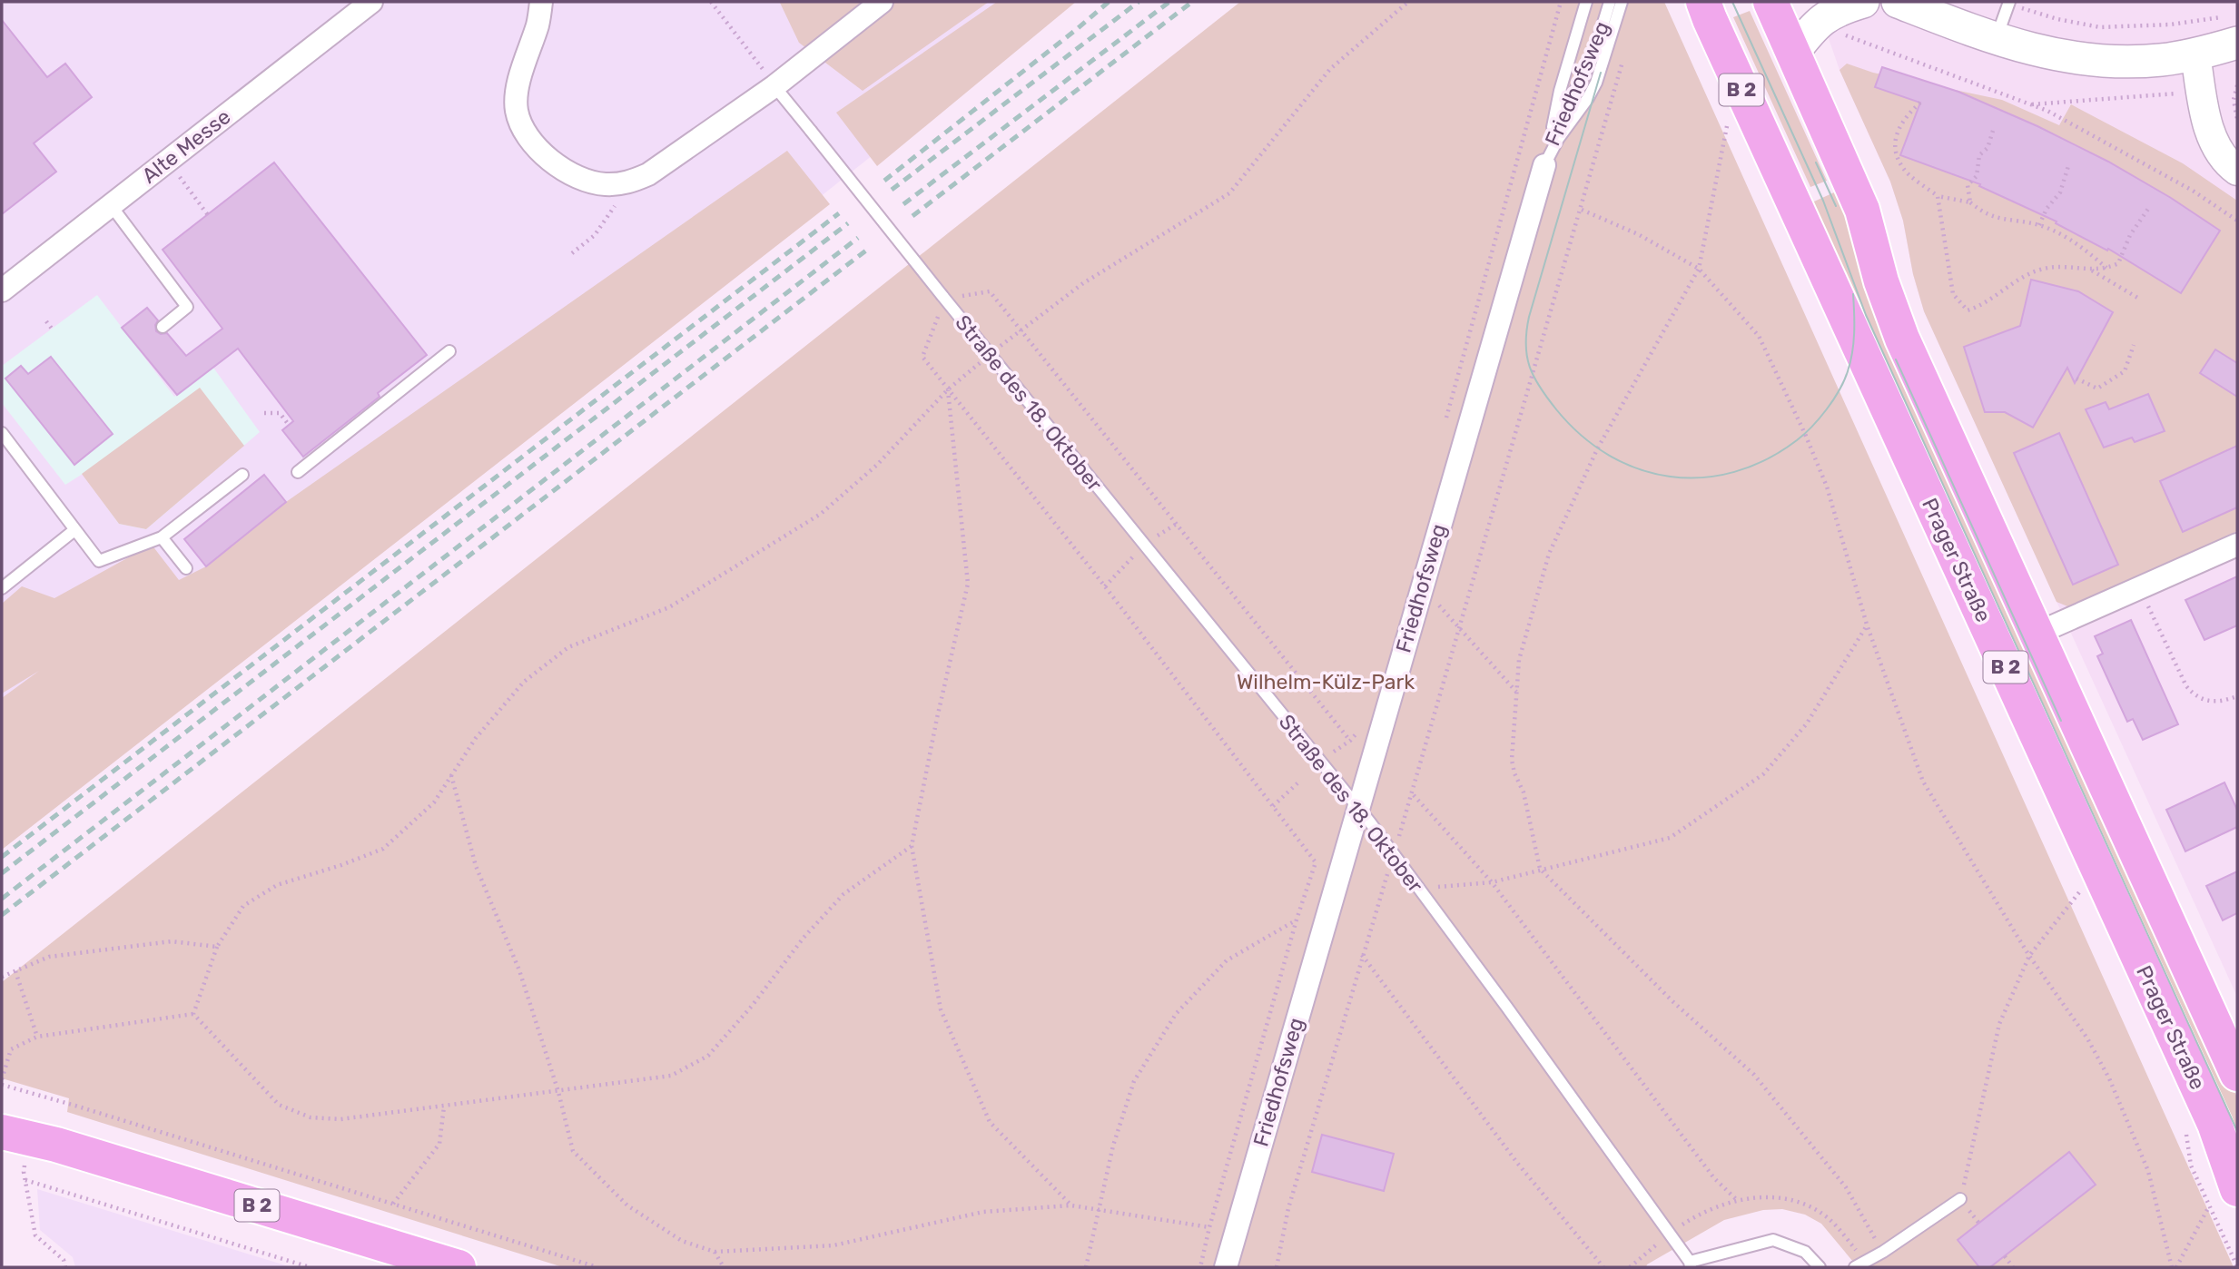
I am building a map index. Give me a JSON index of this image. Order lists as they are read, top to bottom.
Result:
{
  "streets": {
    "main road": ["B 2", "Prager Straße"],
    "street": ["Friedhofsweg", "Alte Messe"],
    "lane": ["Straße des 18. Oktober"]
  },
  "crossings": [
    ["Friedhofsweg", "Straße des 18. Oktober"]
  ],
  "parks": ["Wilhelm-Külz-Park"]
}
